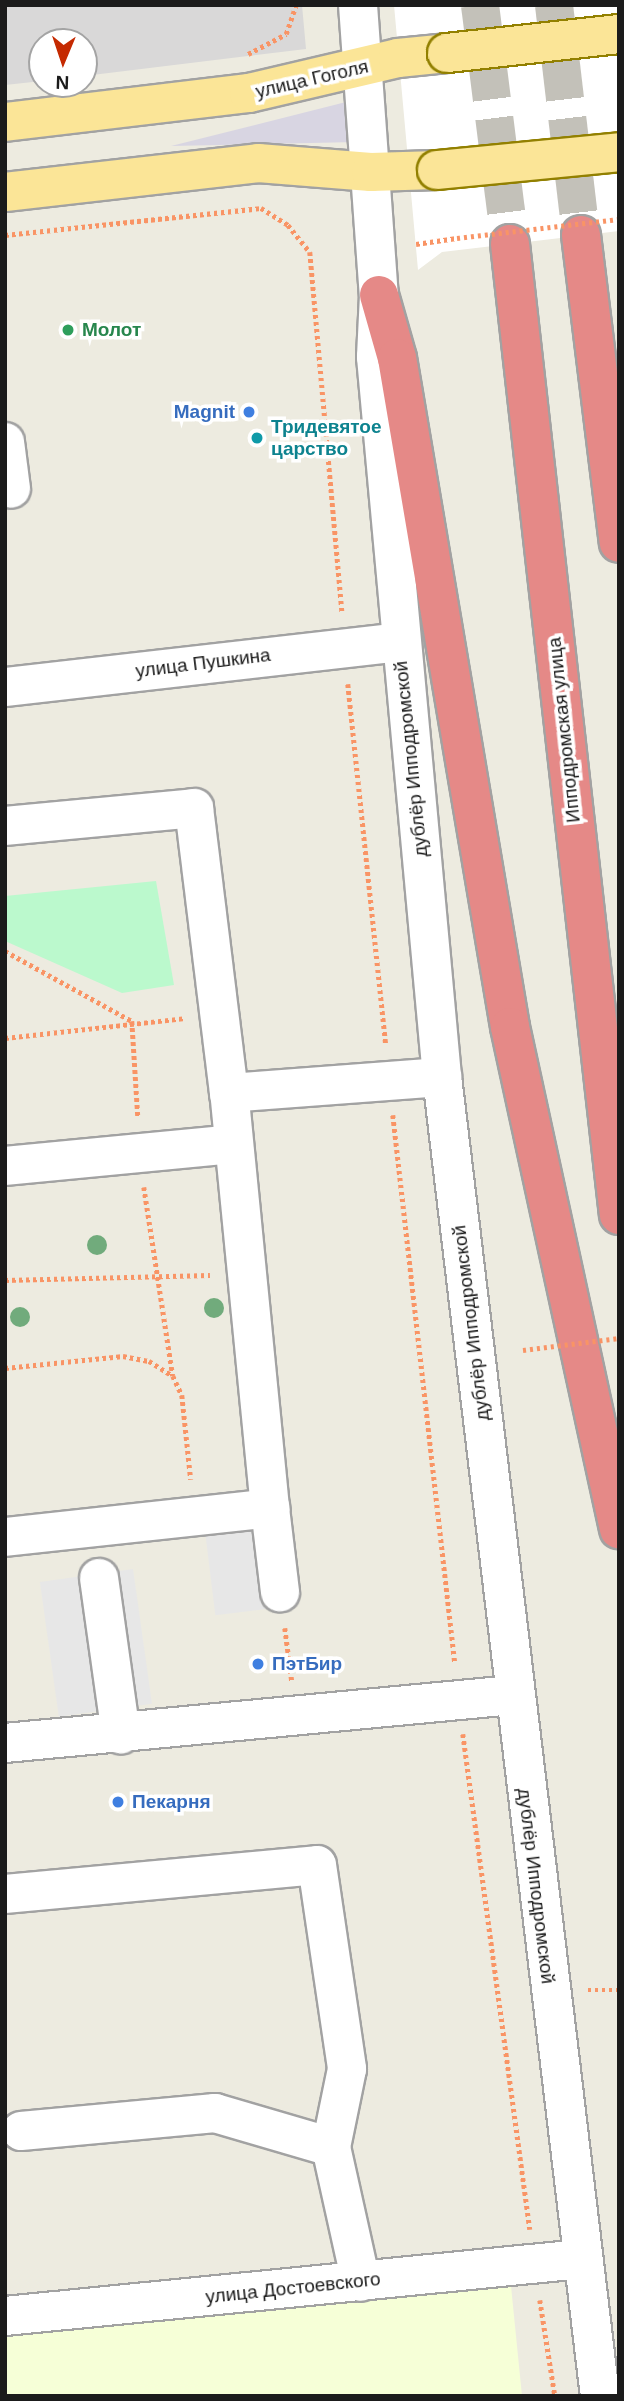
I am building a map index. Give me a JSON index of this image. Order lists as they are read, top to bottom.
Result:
{
  "streets": {
    "highway": ["Ипподромская улица"],
    "main road": ["улица Гоголя"],
    "street": ["улица Пушкина", "дублёр Ипподромской", "улица Достоевского"]
  },
  "crossings": [
    ["улица Пушкина", "дублёр Ипподромской"],
    ["дублёр Ипподромской", "улица Достоевского"]
  ],
  "places": [
    "Молот",
    "Magnit",
    "Тридевятое царство",
    "ПэтБир",
    "Пекарня"
  ],
  "north": "bottom"
}
